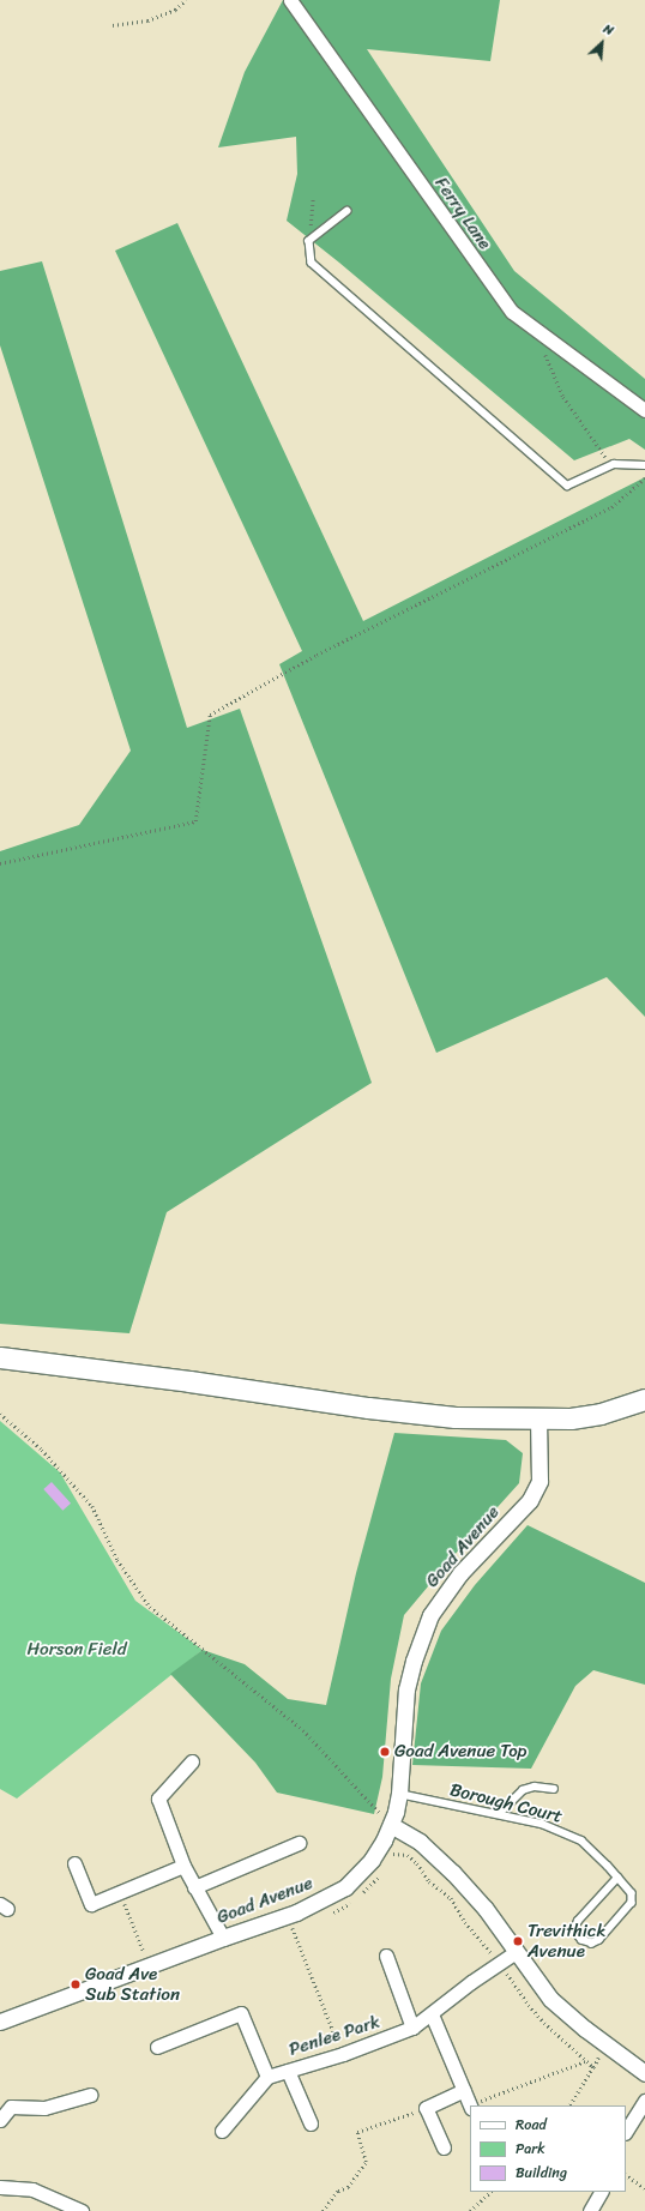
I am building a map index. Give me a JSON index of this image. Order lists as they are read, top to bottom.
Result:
{
  "streets": {
    "street": ["Ferry Lane", "Goad Avenue", "Penlee Park"],
    "lane": ["Borough Court"]
  },
  "crossings": [
    ["Goad Avenue", "Borough Court"]
  ],
  "parks": ["Horson Field"],
  "places": ["Goad Avenue Top", "Trevithick Avenue", "Goad Ave Sub Station"],
  "legend": ["Road", "Park", "Building"],
  "north": "top right"
}
